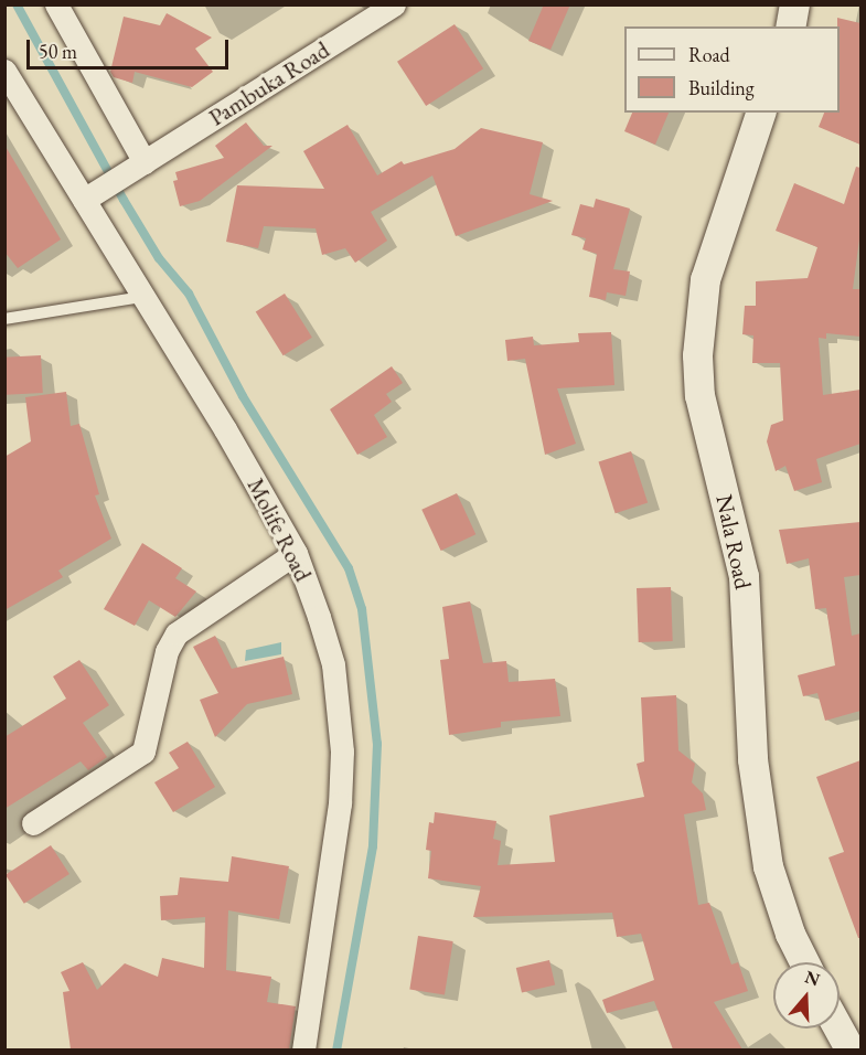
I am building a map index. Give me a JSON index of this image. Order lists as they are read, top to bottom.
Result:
{
  "streets": {
    "street": ["Pambuka Road", "Molife Road", "Nala Road"]
  },
  "crossings": [
    ["Pambuka Road", "Molife Road"]
  ],
  "legend": ["Road", "Building"],
  "scale_bar": "50 m",
  "north": "top"
}
